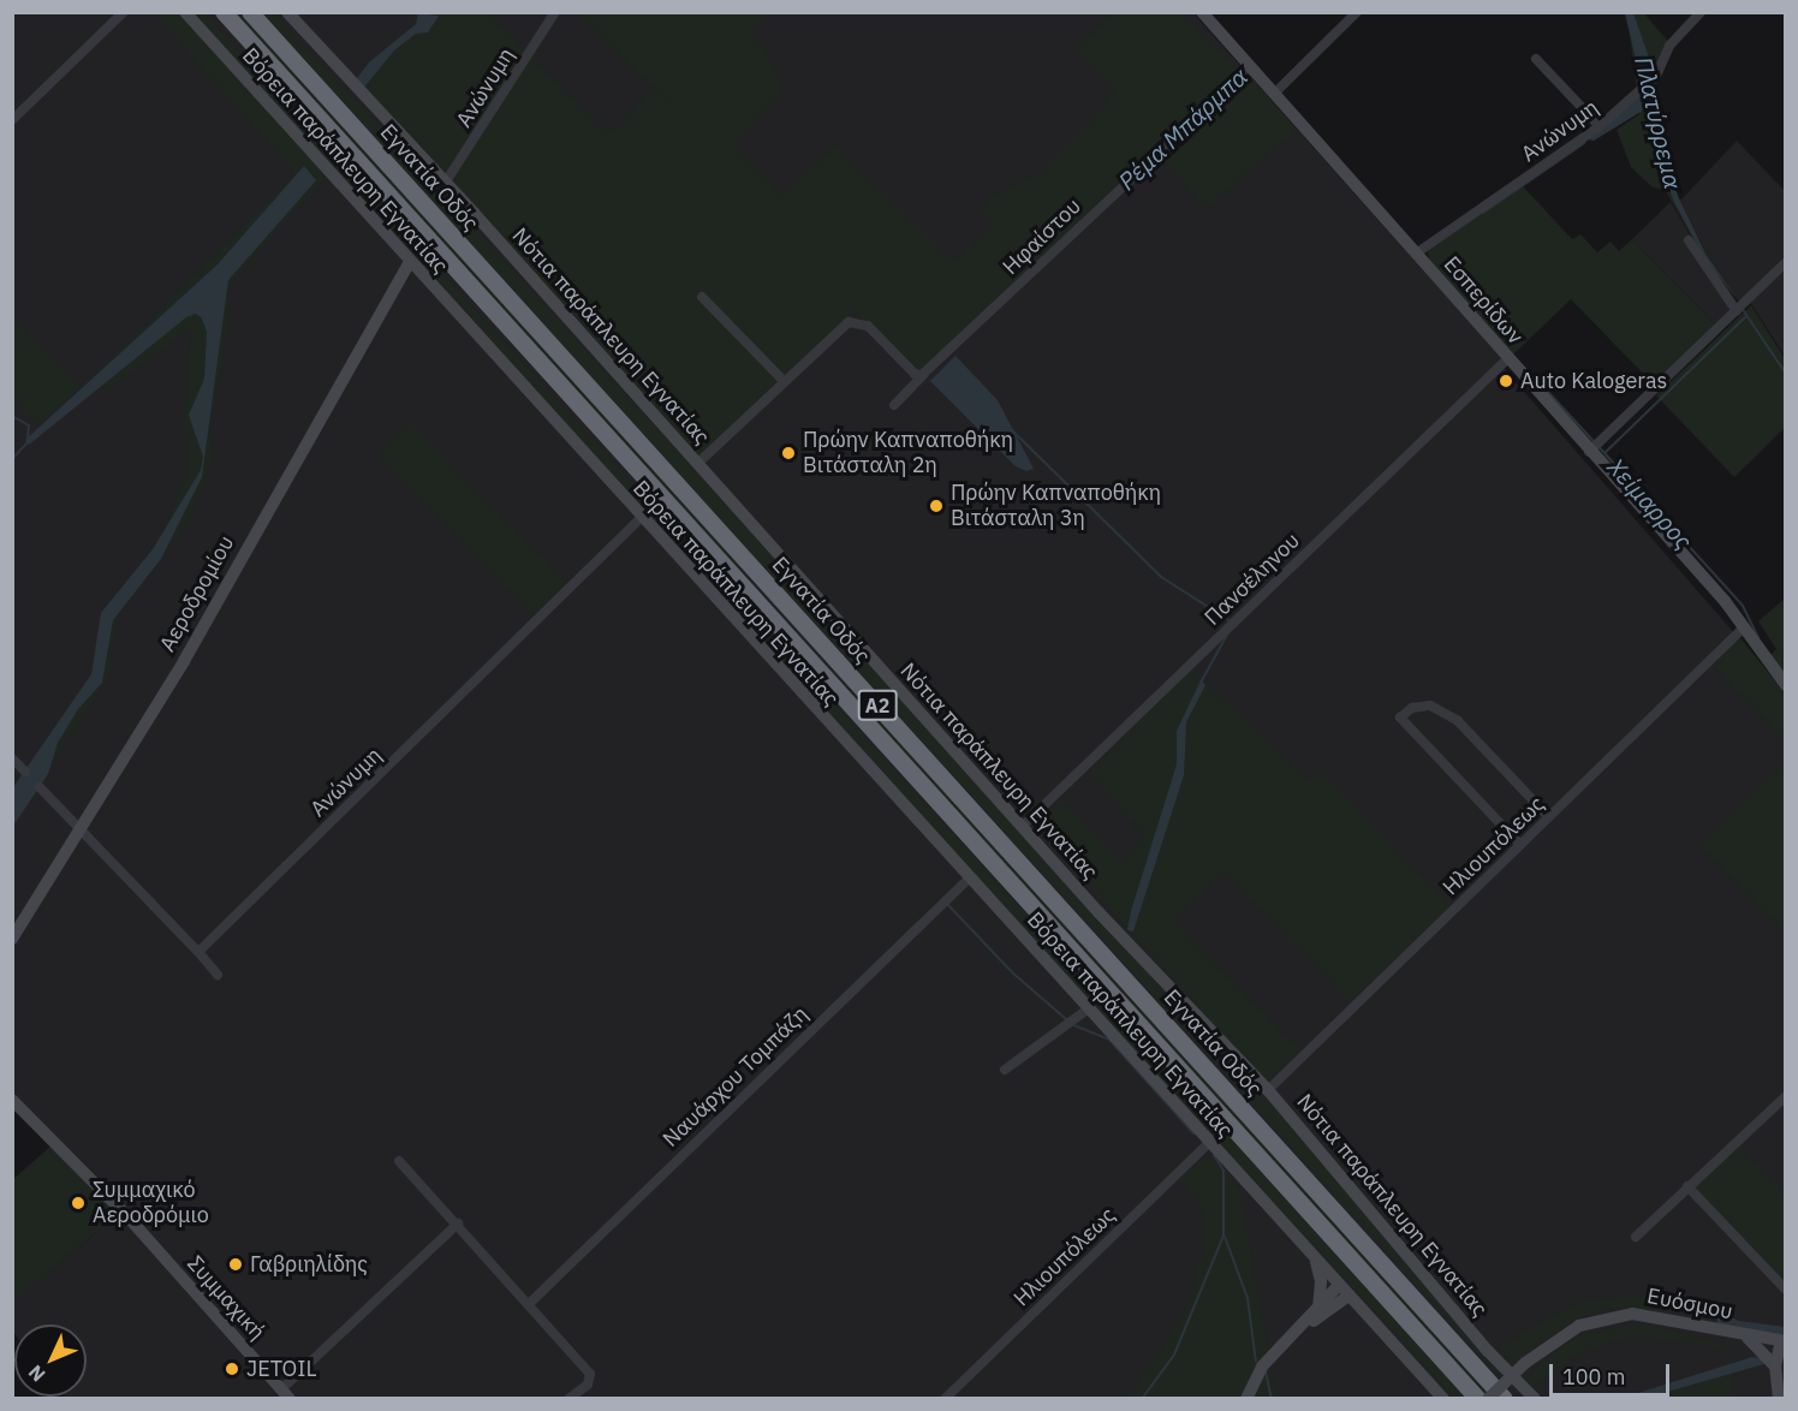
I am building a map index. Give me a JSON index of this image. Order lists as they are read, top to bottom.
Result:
{
  "streets": {
    "highway": ["Εγνατία Οδός", "Α2"],
    "street": [
      "Ανώνυμη",
      "Βόρεια παράπλευρη Εγνατίας",
      "Ηφαίστου",
      "Εσπερίδων",
      "Νότια παράπλευρη Εγνατίας",
      "Πανσέληνου",
      "Αεροδρομίου",
      "Ηλιουπόλεως",
      "Ναυάρχου Τομπάζη",
      "Συμμαχική",
      "Ευόσμου"
    ]
  },
  "crossings": [
    ["Ανώνυμη", "Βόρεια παράπλευρη Εγνατίας"],
    ["Ανώνυμη", "Εσπερίδων"],
    ["Ανώνυμη", "Νότια παράπλευρη Εγνατίας"],
    ["Βόρεια παράπλευρη Εγνατίας", "Αεροδρομίου"],
    ["Βόρεια παράπλευρη Εγνατίας", "Ηλιουπόλεως"],
    ["Βόρεια παράπλευρη Εγνατίας", "Ναυάρχου Τομπάζη"],
    ["Ηφαίστου", "Εσπερίδων"],
    ["Εσπερίδων", "Πανσέληνου"],
    ["Εσπερίδων", "Ηλιουπόλεως"],
    ["Νότια παράπλευρη Εγνατίας", "Πανσέληνου"],
    ["Νότια παράπλευρη Εγνατίας", "Ηλιουπόλεως"]
  ],
  "water": ["Πλατύρρεμα", "Ρέμα Μπάρμπα", "Χείμαρρος"],
  "places": [
    "Auto Kalogeras",
    "Πρώην Καπναποθήκη Βιτάσταλη 2η",
    "Πρώην Καπναποθήκη Βιτάσταλη 3η",
    "Συμμαχικό Αεροδρόμιο",
    "Γαβριηλίδης",
    "JETOIL"
  ],
  "scale_bar": "100 m",
  "north": "bottom left"
}
